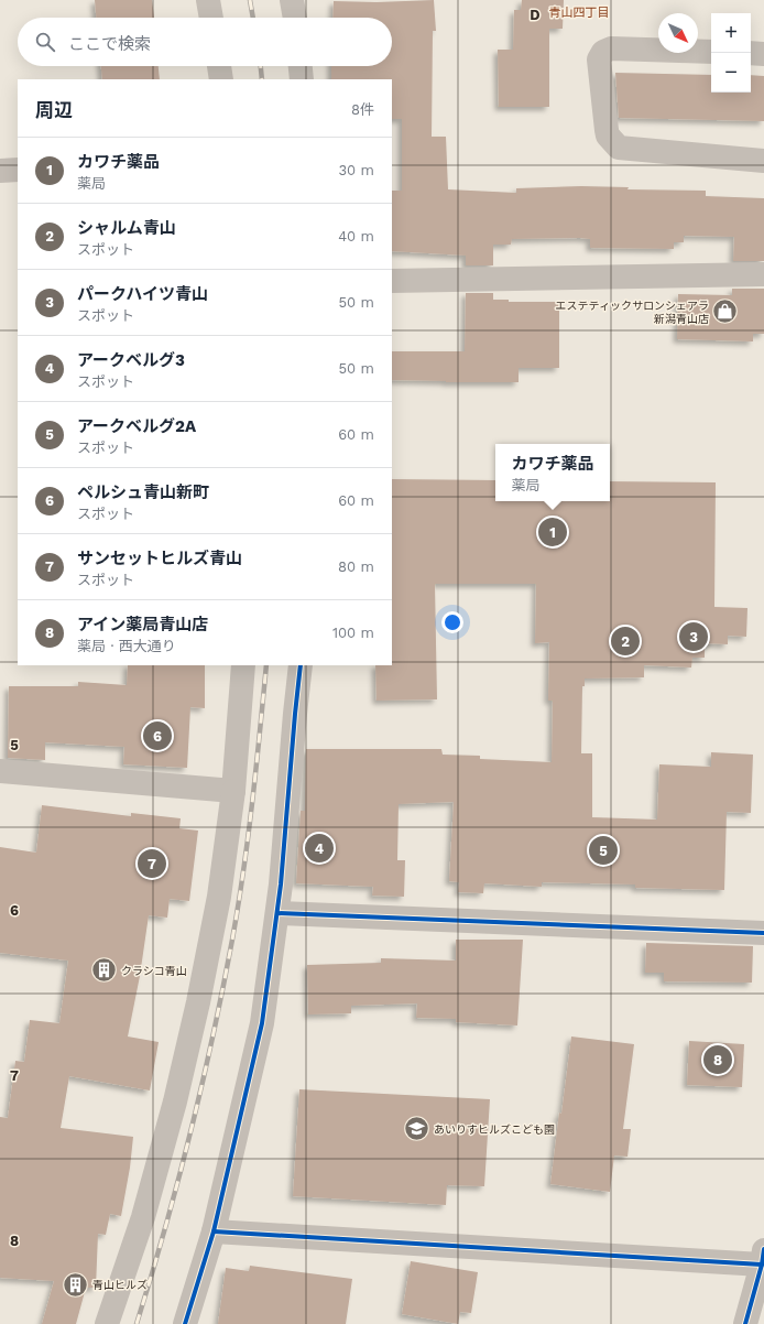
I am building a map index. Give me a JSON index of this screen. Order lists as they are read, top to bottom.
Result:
{
  "districts": ["青山四丁目"],
  "places": {
    "shop": ["エステティックサロンシェアラ 新潟青山店"],
    "building": ["クラシコ青山", "青山ヒルズ"],
    "school or university": ["あいりすヒルズこども園"]
  },
  "north": "bottom right",
  "page": {
    "map_buttons": ["+", "−"],
    "search": "ここで検索",
    "heading": ["周辺", "8件"],
    "list": [
      {
        "mark": "1",
        "name": "カワチ薬品",
        "note": "薬局",
        "value": "30 m"
      },
      {
        "mark": "2",
        "name": "シャルム青山",
        "note": "スポット",
        "value": "40 m"
      },
      {
        "mark": "3",
        "name": "パークハイツ青山",
        "note": "スポット",
        "value": "50 m"
      },
      {
        "mark": "4",
        "name": "アークベルグ3",
        "note": "スポット",
        "value": "50 m"
      },
      {
        "mark": "5",
        "name": "アークベルグ2A",
        "note": "スポット",
        "value": "60 m"
      },
      {
        "mark": "6",
        "name": "ペルシュ青山新町",
        "note": "スポット",
        "value": "60 m"
      },
      {
        "mark": "7",
        "name": "サンセットヒルズ青山",
        "note": "スポット",
        "value": "80 m"
      },
      {
        "mark": "8",
        "name": "アイン薬局青山店",
        "note": "薬局 · 西大通り",
        "value": "100 m"
      }
    ],
    "popup": ["カワチ薬品", "薬局"],
    "pins": [
      "1",
      "3",
      "2",
      "6",
      "4",
      "5",
      "7",
      "8"
    ]
  },
  "grid": {
    "columns": ["D"],
    "rows": [
      "5",
      "6",
      "7",
      "8"
    ]
  }
}
